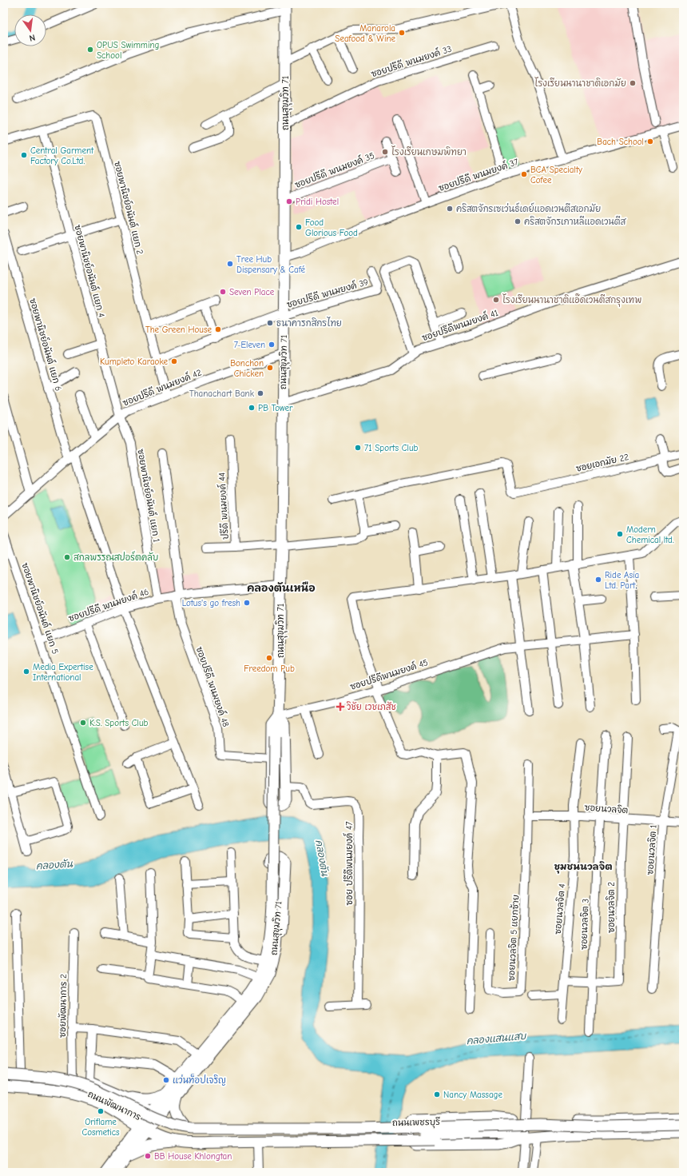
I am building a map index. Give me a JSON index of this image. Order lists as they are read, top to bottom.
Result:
{
  "streets": {
    "main road": ["ถนนสุขุมวิท 71", "ถนนพัฒนาการ", "ถนนเพชรบุรี"],
    "street": [
      "ซอยปรีดี พนมยงค์ 33",
      "ซอยปรีดี พนมยงค์ 35",
      "ซอยปรีดี พนมยงค์ 37",
      "ซอยพานิชย์อนันต์ แยก 2",
      "ซอยพานิชย์อนันต์ แยก 4",
      "ซอยปรีดี พนมยงค์ 39",
      "ซอยปรีดีพนมยงค์ 41",
      "ซอยพานิชย์อนันต์ แยก 6",
      "ซอยปรีดี พนมยงค์ 42",
      "ซอยเอกมัย 22",
      "ซอยพานิชย์อนันต์ แยก 1",
      "ปรีดี พนมยงค์ 44",
      "ซอยปรีดี พนมยงค์ 46",
      "ซอยพานิชย์อนันต์ แยก 5",
      "ซอยปรีดีพนมยงค์ 45",
      "ซอยปรีดี พนมยงค์ 48",
      "ซอยนวลจิต",
      "ซอยนวลจิต 1",
      "ซอย ปรีดีพนมยงค์ 47",
      "ซอยนวลจิต 2",
      "ซอยนวลจิต 4",
      "ซอยนวลจิต 3",
      "ซอยนวลจิต 5 แยกซ้าย",
      "ซอยพัฒนาการ 2"
    ]
  },
  "crossings": [
    ["ซอยปรีดี พนมยงค์ 33", "ถนนสุขุมวิท 71"],
    ["ถนนสุขุมวิท 71", "ซอยปรีดี พนมยงค์ 35"],
    ["ถนนสุขุมวิท 71", "ซอยปรีดี พนมยงค์ 37"],
    ["ถนนสุขุมวิท 71", "ซอยปรีดี พนมยงค์ 39"],
    ["ถนนสุขุมวิท 71", "ซอยปรีดีพนมยงค์ 41"],
    ["ถนนสุขุมวิท 71", "ซอยปรีดี พนมยงค์ 42"],
    ["ถนนสุขุมวิท 71", "ปรีดี พนมยงค์ 44"],
    ["ถนนสุขุมวิท 71", "ซอยปรีดี พนมยงค์ 46"],
    ["ถนนสุขุมวิท 71", "ซอยปรีดีพนมยงค์ 45"],
    ["ถนนสุขุมวิท 71", "ถนนพัฒนาการ"],
    ["ถนนสุขุมวิท 71", "ถนนเพชรบุรี"],
    ["ซอยพานิชย์อนันต์ แยก 2", "ซอยพานิชย์อนันต์ แยก 4"],
    ["ซอยพานิชย์อนันต์ แยก 2", "ซอยปรีดี พนมยงค์ 42"],
    ["ซอยพานิชย์อนันต์ แยก 4", "ซอยปรีดี พนมยงค์ 42"],
    ["ซอยพานิชย์อนันต์ แยก 4", "ซอยพานิชย์อนันต์ แยก 1"],
    ["ซอยพานิชย์อนันต์ แยก 6", "ซอยปรีดี พนมยงค์ 42"],
    ["ซอยพานิชย์อนันต์ แยก 6", "ซอยปรีดี พนมยงค์ 46"],
    ["ซอยปรีดี พนมยงค์ 42", "ซอยพานิชย์อนันต์ แยก 1"],
    ["ซอยพานิชย์อนันต์ แยก 1", "ซอยปรีดี พนมยงค์ 46"],
    ["ซอยปรีดี พนมยงค์ 46", "ซอยพานิชย์อนันต์ แยก 5"],
    ["ซอยปรีดี พนมยงค์ 46", "ซอยปรีดี พนมยงค์ 48"],
    ["ซอยนวลจิต", "ซอยนวลจิต 1"],
    ["ซอยนวลจิต", "ซอยนวลจิต 2"],
    ["ซอยนวลจิต", "ซอยนวลจิต 4"],
    ["ซอยนวลจิต", "ซอยนวลจิต 3"],
    ["ซอยนวลจิต", "ซอยนวลจิต 5 แยกซ้าย"],
    ["ซอยนวลจิต 2", "ซอยนวลจิต 4"],
    ["ซอยนวลจิต 2", "ซอยนวลจิต 3"],
    ["ซอยพัฒนาการ 2", "ถนนพัฒนาการ"],
    ["ถนนพัฒนาการ", "ถนนเพชรบุรี"]
  ],
  "districts": ["คลองตันเหนือ", "ชุมชนนวลจิต"],
  "water": ["คลองตัน", "คลองแสนแสบ"],
  "places": {
    "other": [
      "Manarola Seafood & Wine",
      "OPUS Swimming School",
      "โรงเรียนนานาชาติเอกมัย",
      "Bach School",
      "โรงเรียนเกษมพิทยา",
      "Central Garment Factory Co.Ltd.",
      "BCA Specialty Cofee",
      "Pridi Hostel",
      "คริสตจักรเซเว่นธ์เดย์แอดเวนตีสเอกมัย",
      "คริสตจักรเกาหลีแอดเวนตีส",
      "Food Glorious Food",
      "Tree Hub Dispensary & Café",
      "Seven Place",
      "โรงเรียนนานาชาติแอ๊ดเวนตีสกรุงเทพ",
      "ธนาคารกสิกรไทย",
      "The Green House",
      "7-Eleven",
      "Kumpleto Karaoke",
      "Bonchon Chicken",
      "Thanachart Bank",
      "PB Tower",
      "71 Sports Club",
      "Modern Chemical ltd.",
      "สกลพรรณสปอร์ตคลับ",
      "Ride Asia Ltd. Part.",
      "Lotus's go fresh",
      "Freedom Pub",
      "Media Expertise International",
      "K.S. Sports Club",
      "แว่นท็อปเจริญ",
      "Nancy Massage",
      "Oriflame Cosmetics",
      "BB House Khlongtan"
    ],
    "health": ["วิชัย เวชเภสัช"]
  },
  "north": "bottom"
}
